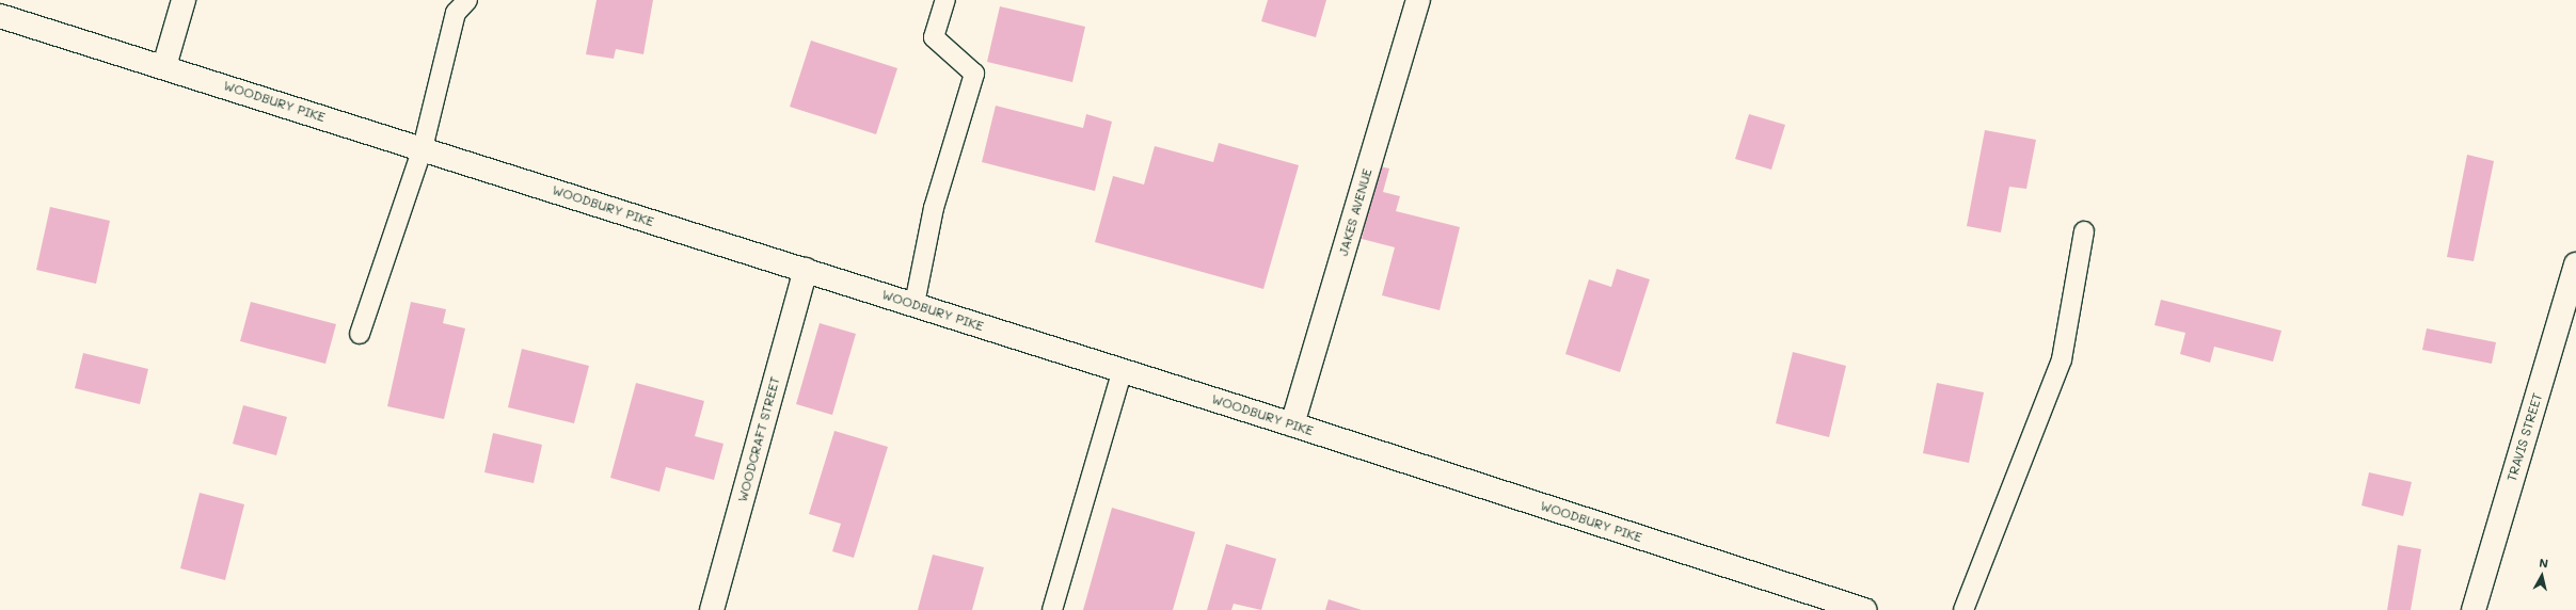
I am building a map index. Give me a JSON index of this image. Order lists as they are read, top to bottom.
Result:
{
  "streets": {
    "street": [
      "WOODBURY PIKE",
      "JAKES AVENUE",
      "TRAVIS STREET",
      "WOODCRAFT STREET"
    ]
  },
  "crossings": [
    ["WOODBURY PIKE", "JAKES AVENUE"],
    ["WOODBURY PIKE", "WOODCRAFT STREET"]
  ],
  "north": "top"
}
